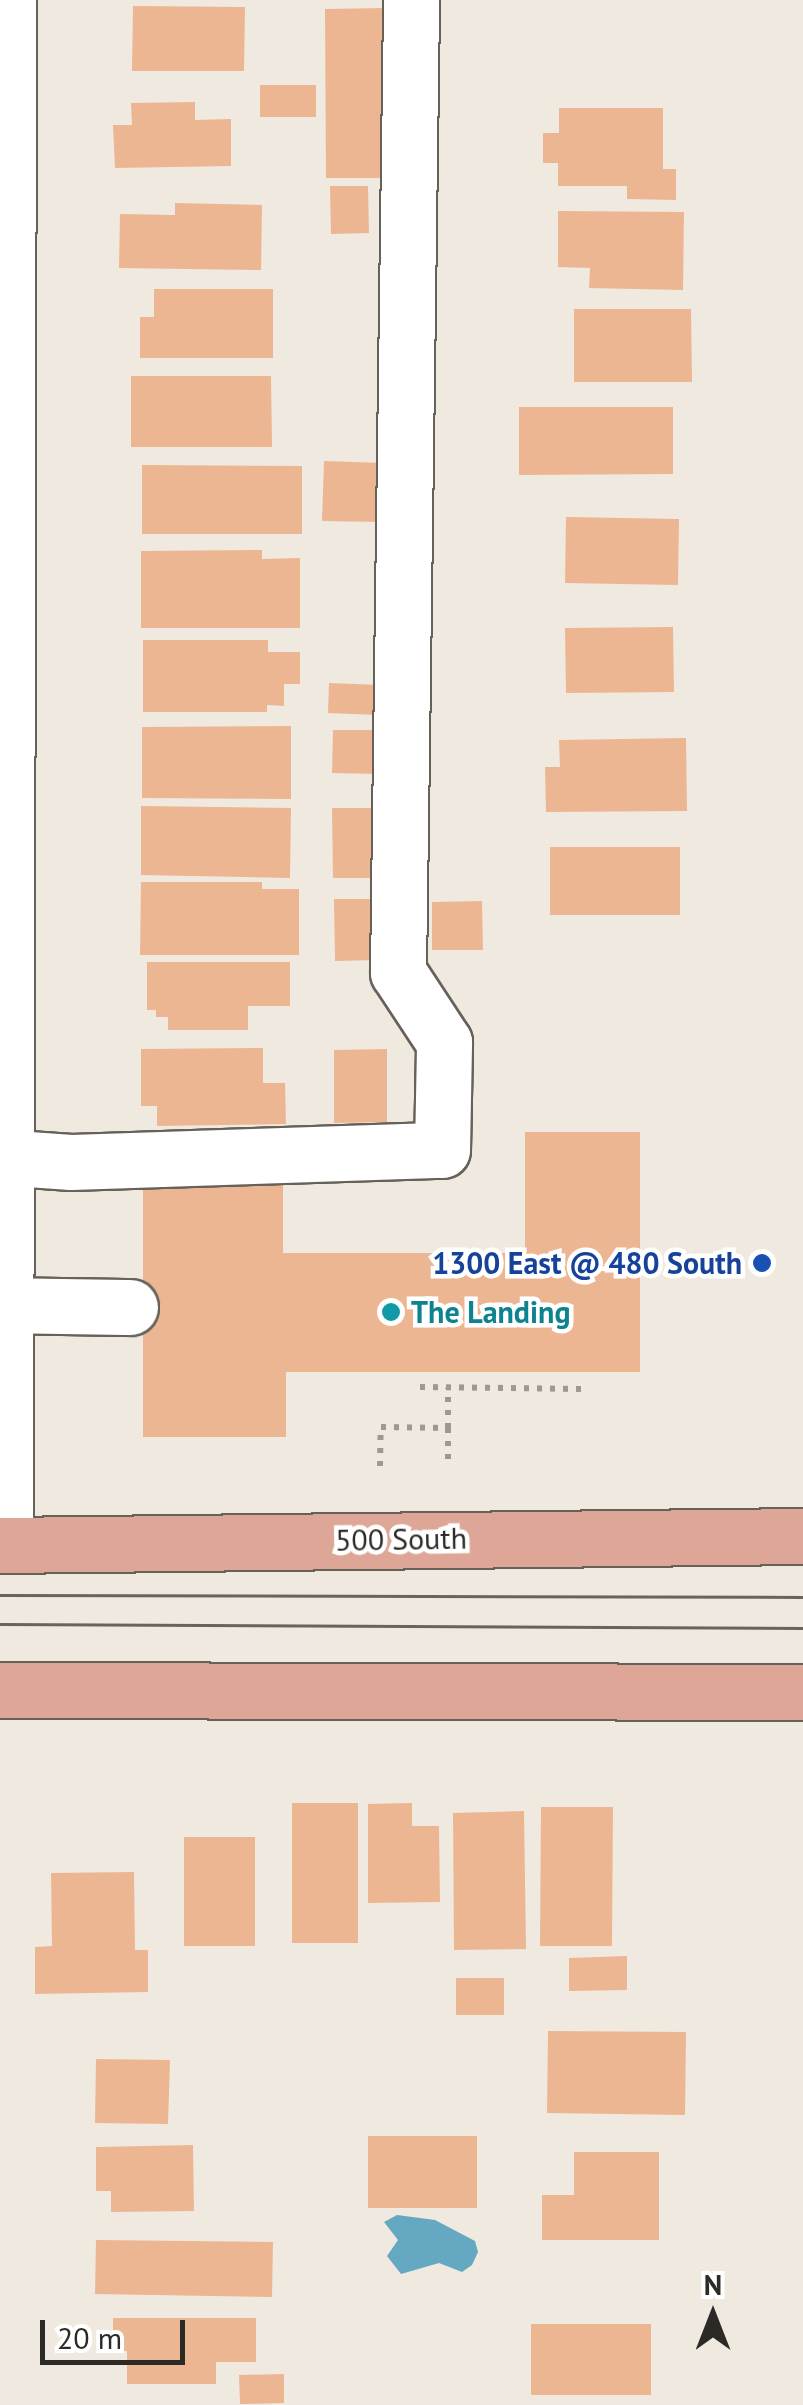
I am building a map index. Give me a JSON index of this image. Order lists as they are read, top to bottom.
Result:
{
  "streets": {
    "main road": ["500 South"]
  },
  "places": ["1300 East @ 480 South", "The Landing"],
  "scale_bar": "20 m",
  "north": "top"
}
